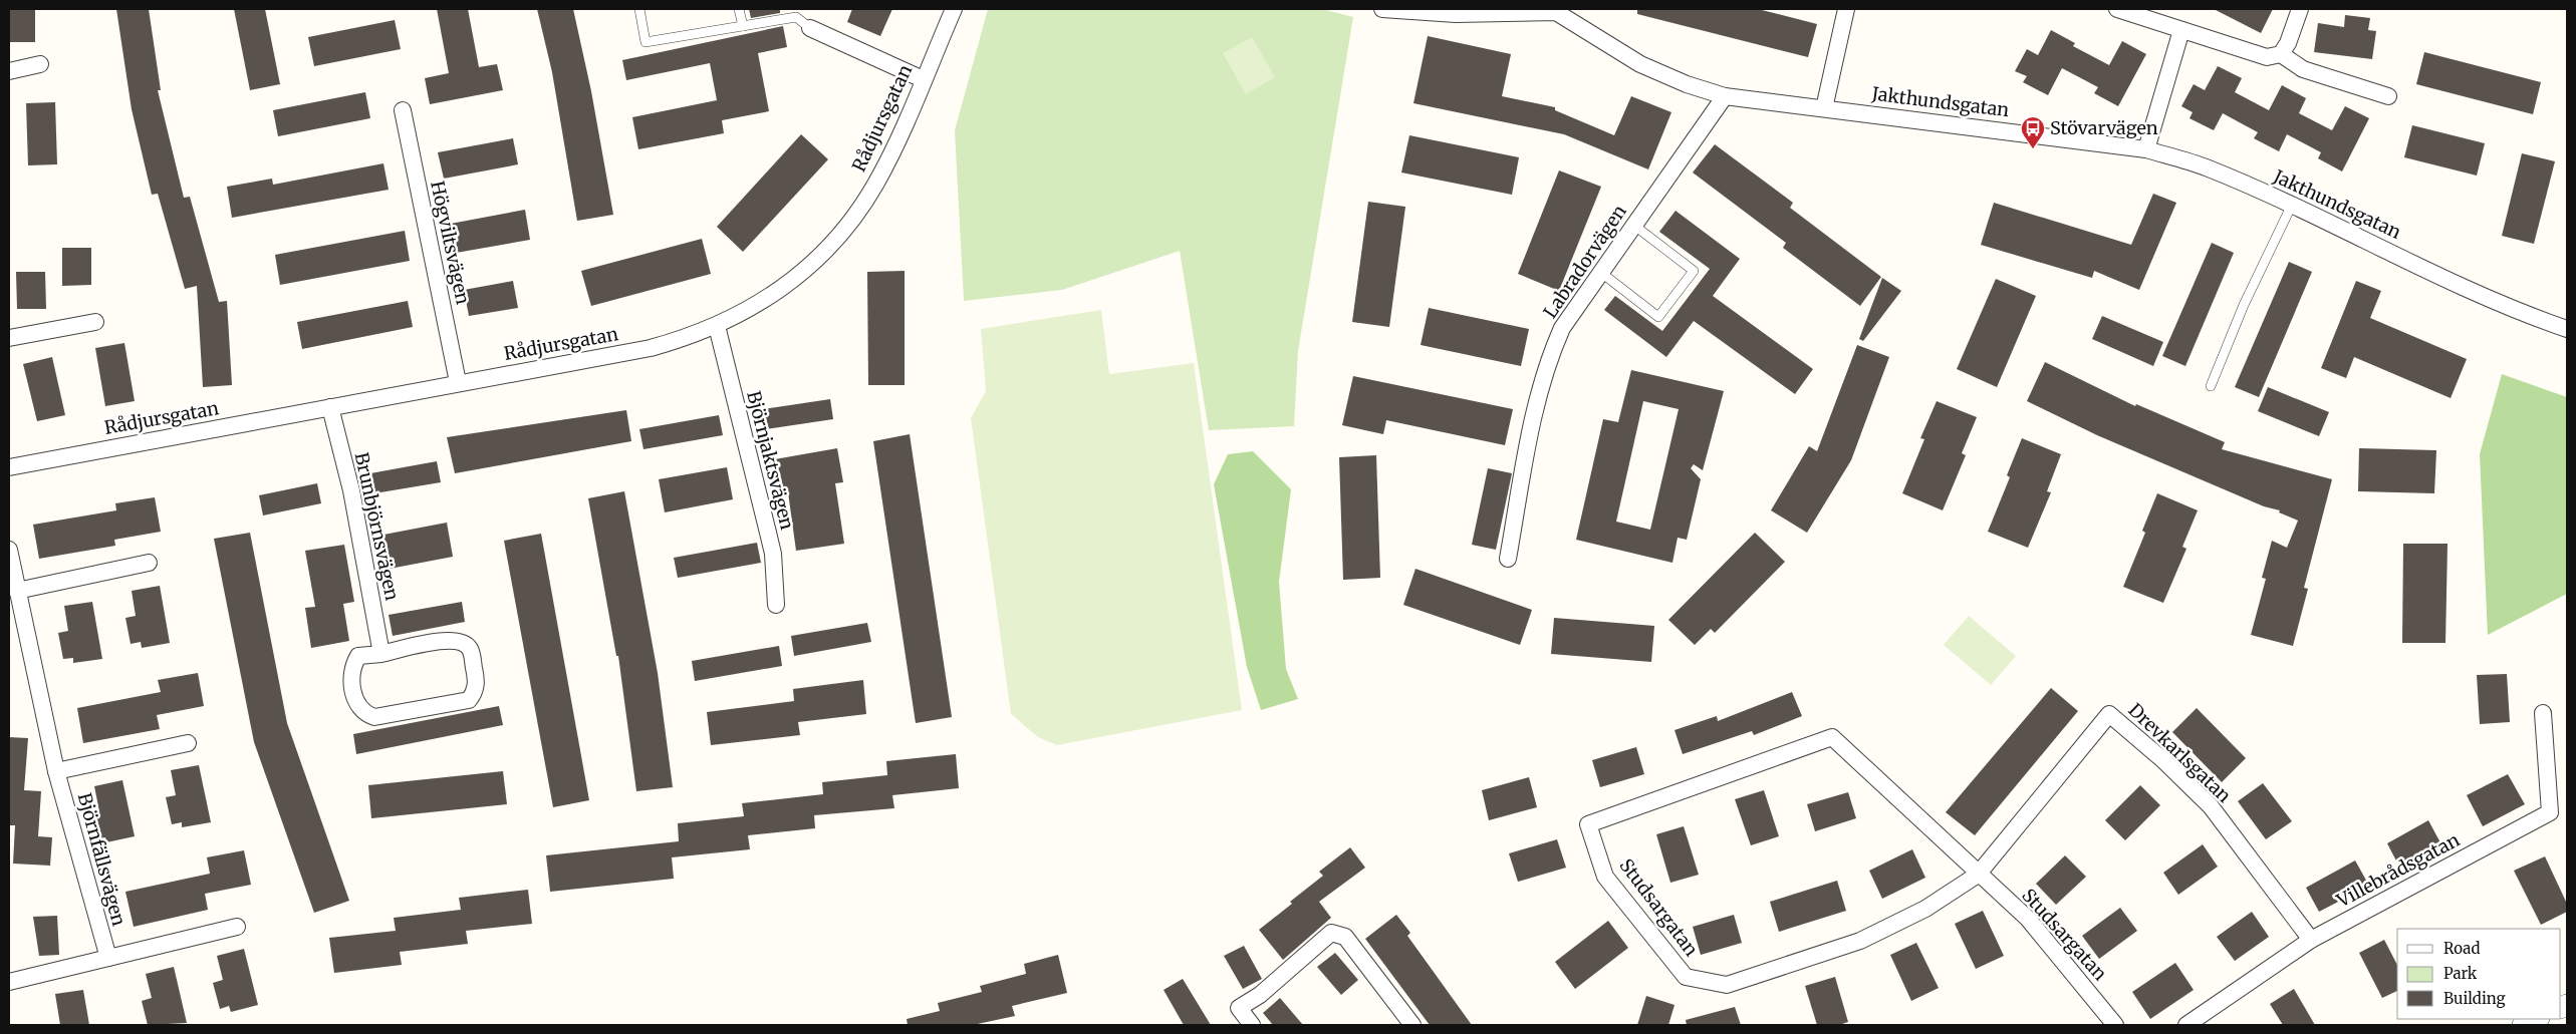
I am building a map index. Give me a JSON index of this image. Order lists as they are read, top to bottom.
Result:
{
  "streets": {
    "street": [
      "Jakthundsgatan",
      "Rådjursgatan",
      "Högviltsvägen",
      "Labradorvägen",
      "Björnjaktsvägen",
      "Brunbjörnsvägen",
      "Drevkarlsgatan",
      "Björnfällsvägen",
      "Villebrådsgatan",
      "Studsargatan"
    ]
  },
  "crossings": [
    ["Jakthundsgatan", "Labradorvägen"],
    ["Rådjursgatan", "Högviltsvägen"],
    ["Rådjursgatan", "Björnjaktsvägen"],
    ["Rådjursgatan", "Brunbjörnsvägen"],
    ["Drevkarlsgatan", "Villebrådsgatan"],
    ["Drevkarlsgatan", "Studsargatan"]
  ],
  "places": {
    "bus stop": ["Stövarvägen"]
  },
  "legend": ["Road", "Park", "Building"]
}
